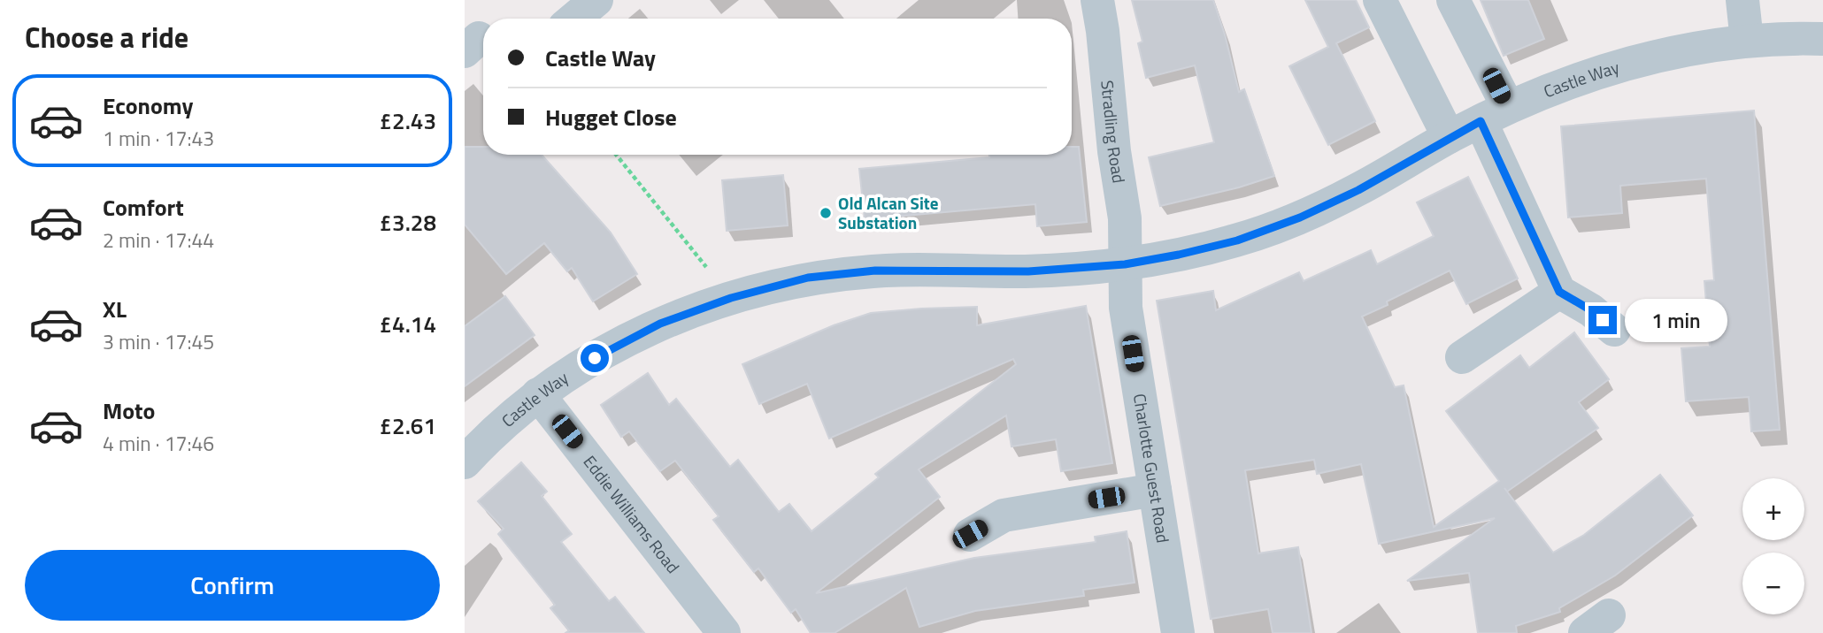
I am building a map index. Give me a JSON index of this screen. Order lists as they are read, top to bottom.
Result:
{
  "streets": {
    "street": [
      "Castle Way",
      "Stradling Road",
      "Charlotte Guest Road",
      "Eddie Williams Road"
    ]
  },
  "crossings": [
    ["Castle Way", "Stradling Road"],
    ["Castle Way", "Charlotte Guest Road"],
    ["Castle Way", "Eddie Williams Road"],
    ["Stradling Road", "Charlotte Guest Road"]
  ],
  "places": ["Old Alcan Site Substation"],
  "page": {
    "heading": "Choose a ride",
    "banner": ["Castle Way", "Hugget Close"],
    "list": [
      {
        "name": "Economy",
        "note": "1 min · 17:43",
        "value": "£2.43"
      },
      {
        "name": "Comfort",
        "note": "2 min · 17:44",
        "value": "£3.28"
      },
      {
        "name": "XL",
        "note": "3 min · 17:45",
        "value": "£4.14"
      },
      {
        "name": "Moto",
        "note": "4 min · 17:46",
        "value": "£2.61"
      }
    ],
    "bubble": "1 min",
    "map_buttons": ["+", "−"],
    "buttons": "Confirm"
  }
}
